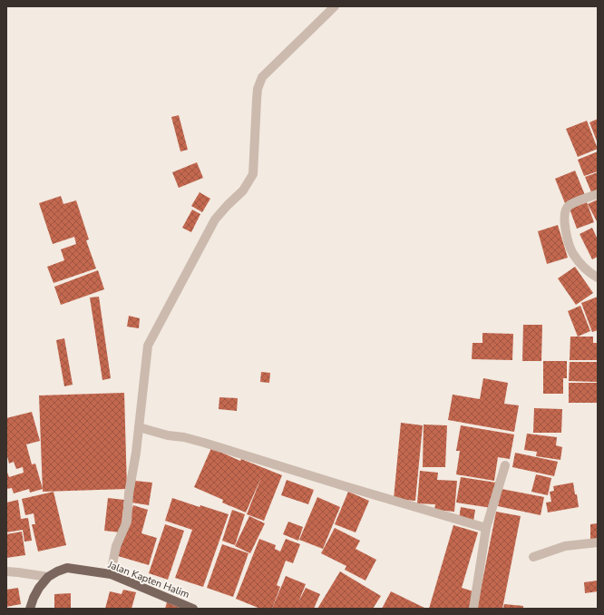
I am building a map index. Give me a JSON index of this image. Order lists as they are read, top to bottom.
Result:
{
  "streets": {
    "main road": ["Jalan Kapten Halim"]
  }
}
